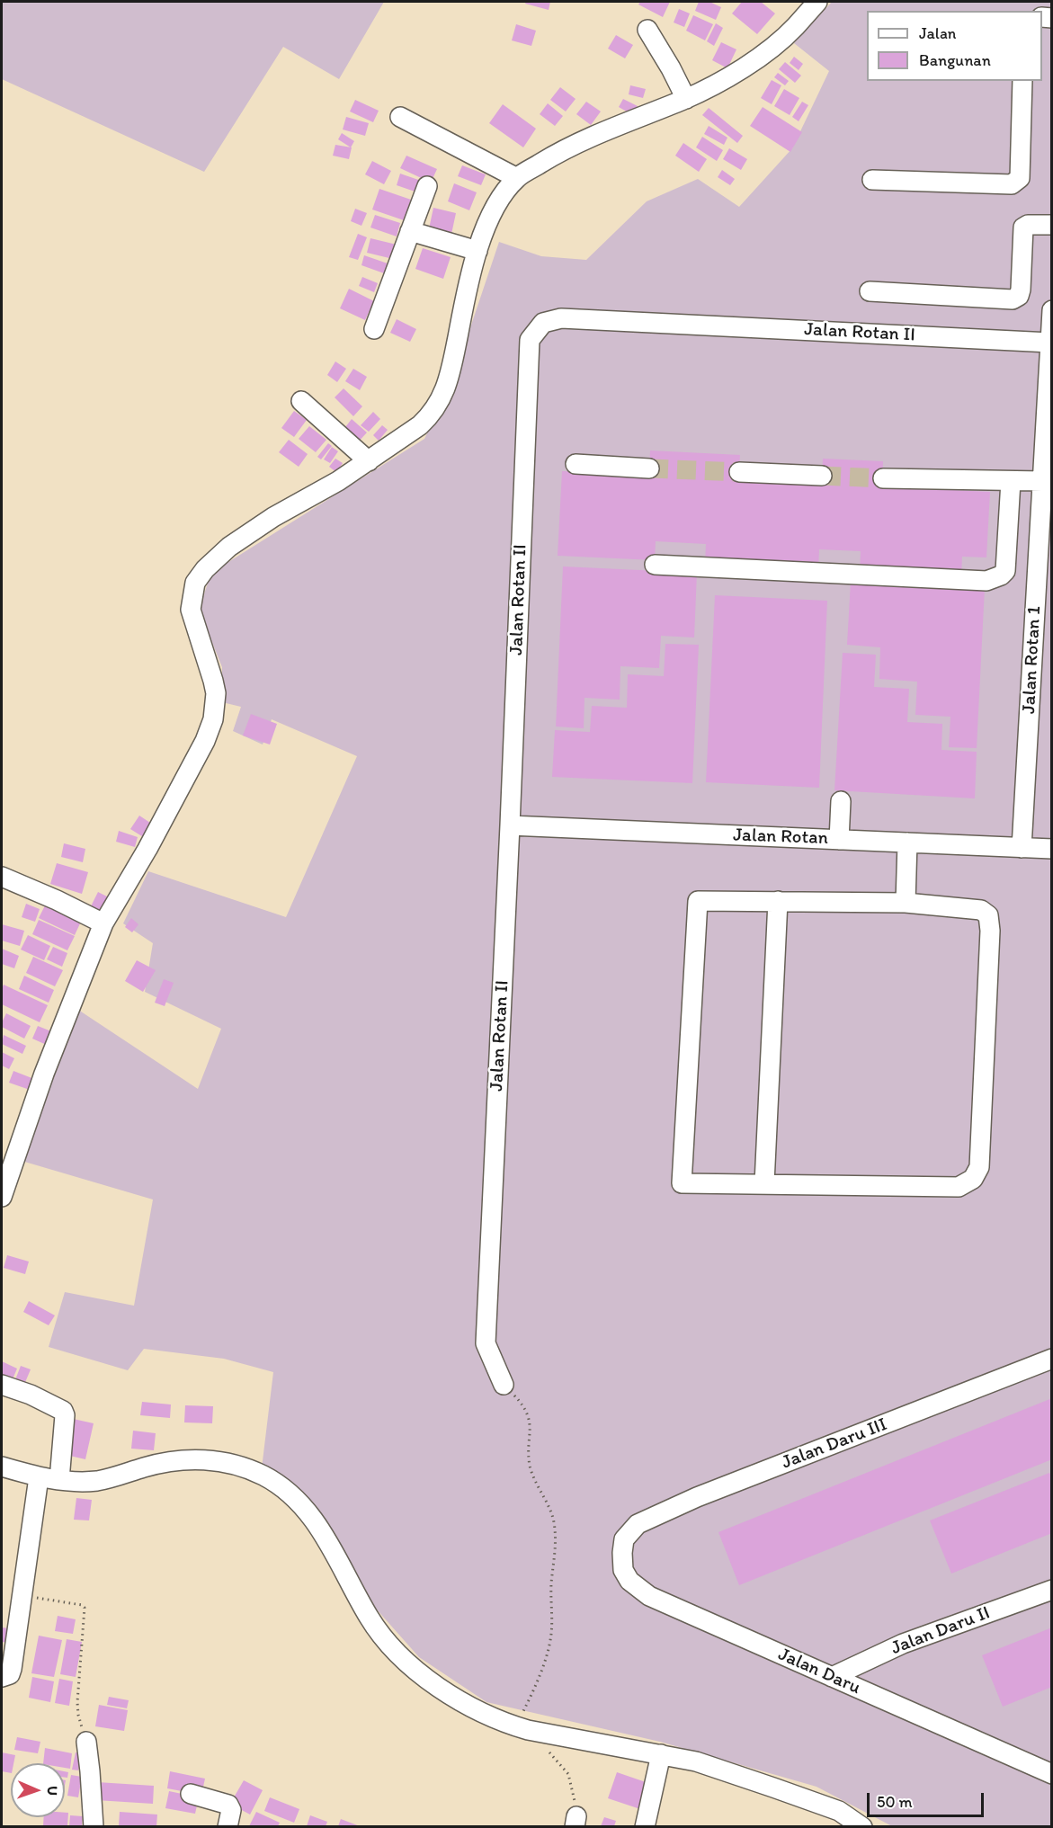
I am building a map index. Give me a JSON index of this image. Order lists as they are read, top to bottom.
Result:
{
  "streets": {
    "street": [
      "Jalan Rotan II",
      "Jalan Rotan 1",
      "Jalan Rotan",
      "Jalan Daru III",
      "Jalan Daru II",
      "Jalan Daru"
    ]
  },
  "crossings": [
    ["Jalan Rotan II", "Jalan Rotan 1"],
    ["Jalan Rotan II", "Jalan Rotan"],
    ["Jalan Rotan 1", "Jalan Rotan"],
    ["Jalan Daru III", "Jalan Daru"],
    ["Jalan Daru II", "Jalan Daru"]
  ],
  "legend": ["Jalan", "Bangunan"],
  "scale_bar": "50 m",
  "north": "right"
}
